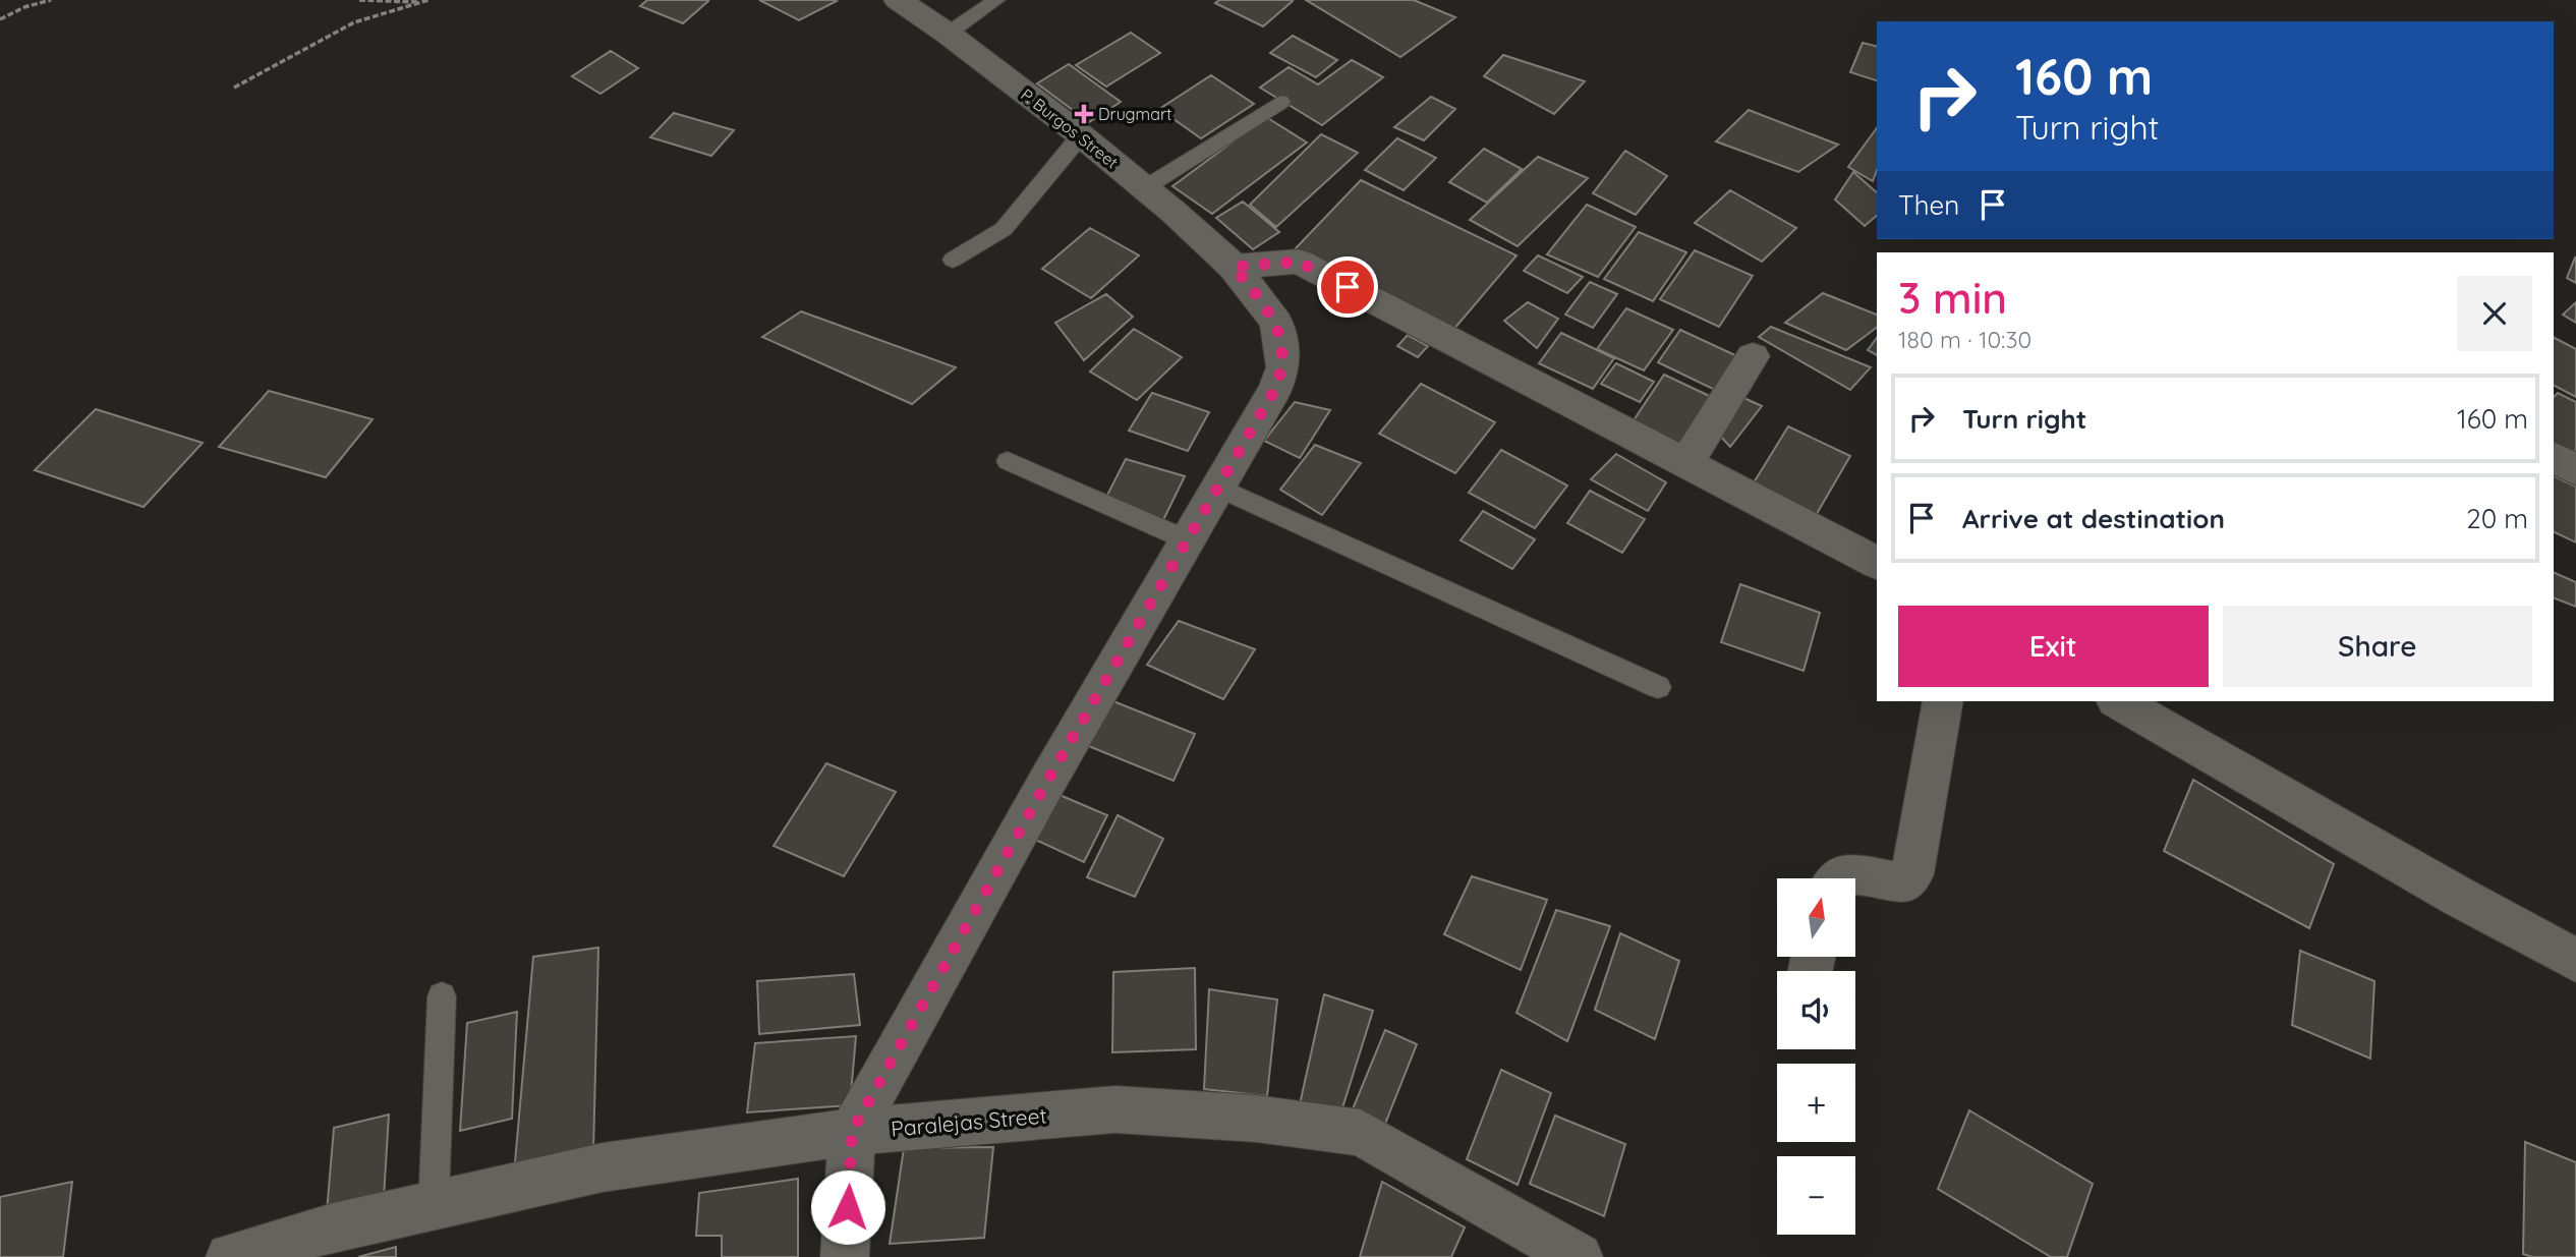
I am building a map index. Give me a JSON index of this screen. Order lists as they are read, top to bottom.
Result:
{
  "streets": {
    "street": ["P. Burgos Street", "Paralejas Street"]
  },
  "crossings": [
    ["P. Burgos Street", "Paralejas Street"]
  ],
  "places": {
    "health": ["Drugmart"]
  },
  "north": "top",
  "page": {
    "turn": ["160 m", "Turn right"],
    "then": "Then",
    "heading": ["3 min", "180 m · 10:30"],
    "list": [
      {
        "name": "Turn right",
        "value": "160 m"
      },
      {
        "name": "Arrive at destination",
        "value": "20 m"
      }
    ],
    "buttons": ["Exit", "Share"],
    "map_buttons": ["+", "−"]
  }
}
